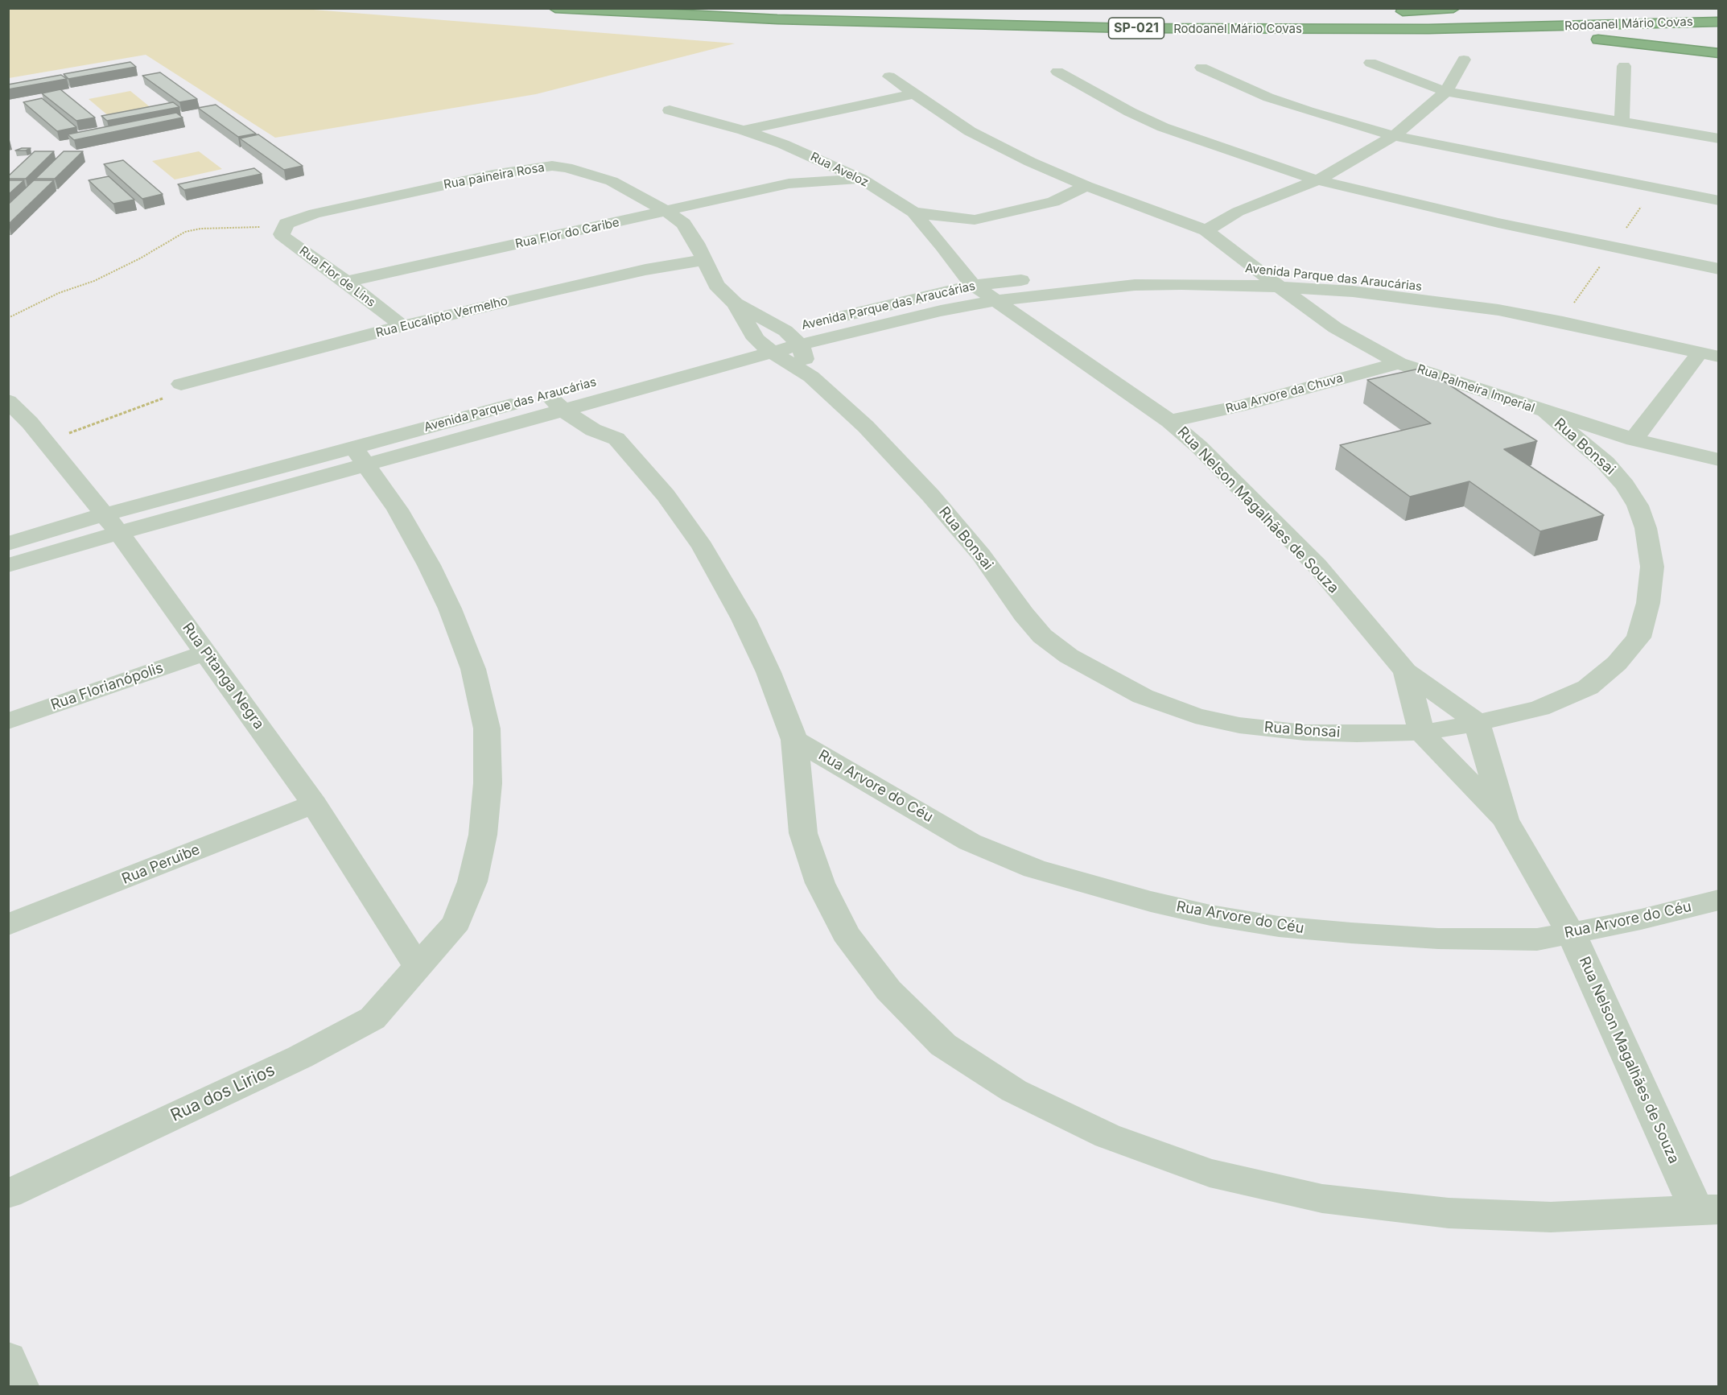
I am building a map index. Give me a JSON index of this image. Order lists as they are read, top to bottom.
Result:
{
  "streets": {
    "highway": ["Rodoanel Mário Covas", "SP-021"],
    "street": [
      "Rua Aveloz",
      "Rua paineira Rosa",
      "Rua Flor do Caribe",
      "Rua Flor de Lins",
      "Avenida Parque das Araucárias",
      "Rua Eucalipto Vermelho",
      "Rua Palmeira Imperial",
      "Rua Arvore da Chuva",
      "Rua Bonsai",
      "Rua Nelson Magalhães de Souza",
      "Rua Pitanga Negra",
      "Rua Florianópolis",
      "Rua Arvore do Céu",
      "Rua Peruibe",
      "Rua dos Lirios"
    ]
  },
  "crossings": [
    ["Rua Aveloz", "Avenida Parque das Araucárias"],
    ["Rua Aveloz", "Rua Nelson Magalhães de Souza"],
    ["Rua paineira Rosa", "Rua Flor do Caribe"],
    ["Rua paineira Rosa", "Rua Flor de Lins"],
    ["Rua paineira Rosa", "Rua Eucalipto Vermelho"],
    ["Rua Flor do Caribe", "Rua Flor de Lins"],
    ["Rua Flor de Lins", "Rua Eucalipto Vermelho"],
    ["Avenida Parque das Araucárias", "Rua Palmeira Imperial"],
    ["Avenida Parque das Araucárias", "Rua Nelson Magalhães de Souza"],
    ["Avenida Parque das Araucárias", "Rua Pitanga Negra"],
    ["Avenida Parque das Araucárias", "Rua dos Lirios"],
    ["Rua Palmeira Imperial", "Rua Arvore da Chuva"],
    ["Rua Palmeira Imperial", "Rua Bonsai"],
    ["Rua Arvore da Chuva", "Rua Nelson Magalhães de Souza"],
    ["Rua Bonsai", "Rua Nelson Magalhães de Souza"],
    ["Rua Nelson Magalhães de Souza", "Rua Arvore do Céu"],
    ["Rua Pitanga Negra", "Rua Florianópolis"],
    ["Rua Pitanga Negra", "Rua Peruibe"],
    ["Rua Pitanga Negra", "Rua dos Lirios"]
  ]
}
